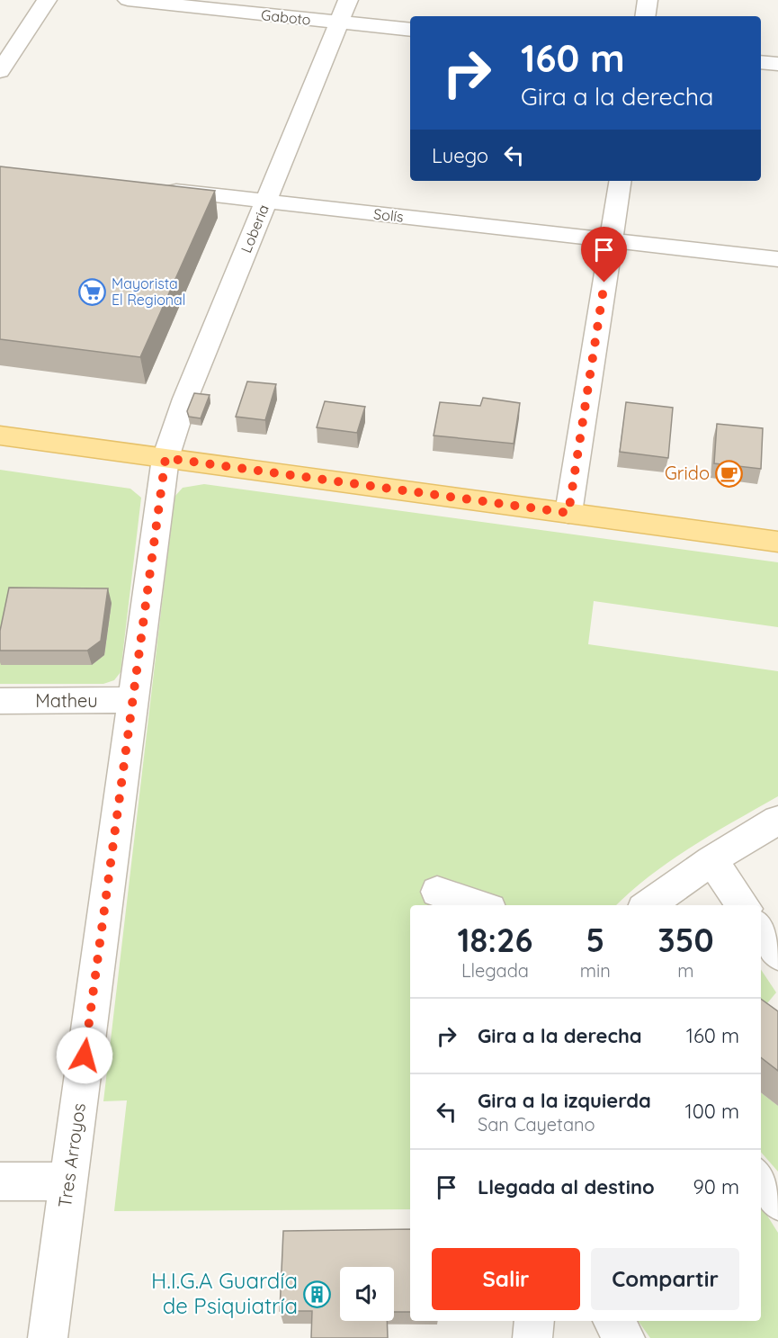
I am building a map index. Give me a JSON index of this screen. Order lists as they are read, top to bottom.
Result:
{
  "streets": {
    "street": [
      "Gaboto",
      "Solís",
      "Loberia",
      "Matheu",
      "Tres Arroyos"
    ]
  },
  "crossings": [
    ["Gaboto", "Loberia"],
    ["Solís", "Loberia"],
    ["Loberia", "Tres Arroyos"],
    ["Matheu", "Tres Arroyos"]
  ],
  "places": {
    "supermarket": ["Mayorista El Regional"],
    "cafe": ["Grido"],
    "building": ["H.I.G.A Guardía de Psiquiatría"]
  },
  "page": {
    "turn": ["160 m", "Gira a la derecha"],
    "then": "Luego",
    "eta": [
      "18:26",
      "Llegada",
      "5",
      "min",
      "350",
      "m"
    ],
    "list": [
      {
        "name": "Gira a la derecha",
        "value": "160 m"
      },
      {
        "name": "Gira a la izquierda",
        "note": "San Cayetano",
        "value": "100 m"
      },
      {
        "name": "Llegada al destino",
        "value": "90 m"
      }
    ],
    "buttons": ["Salir", "Compartir"]
  }
}
